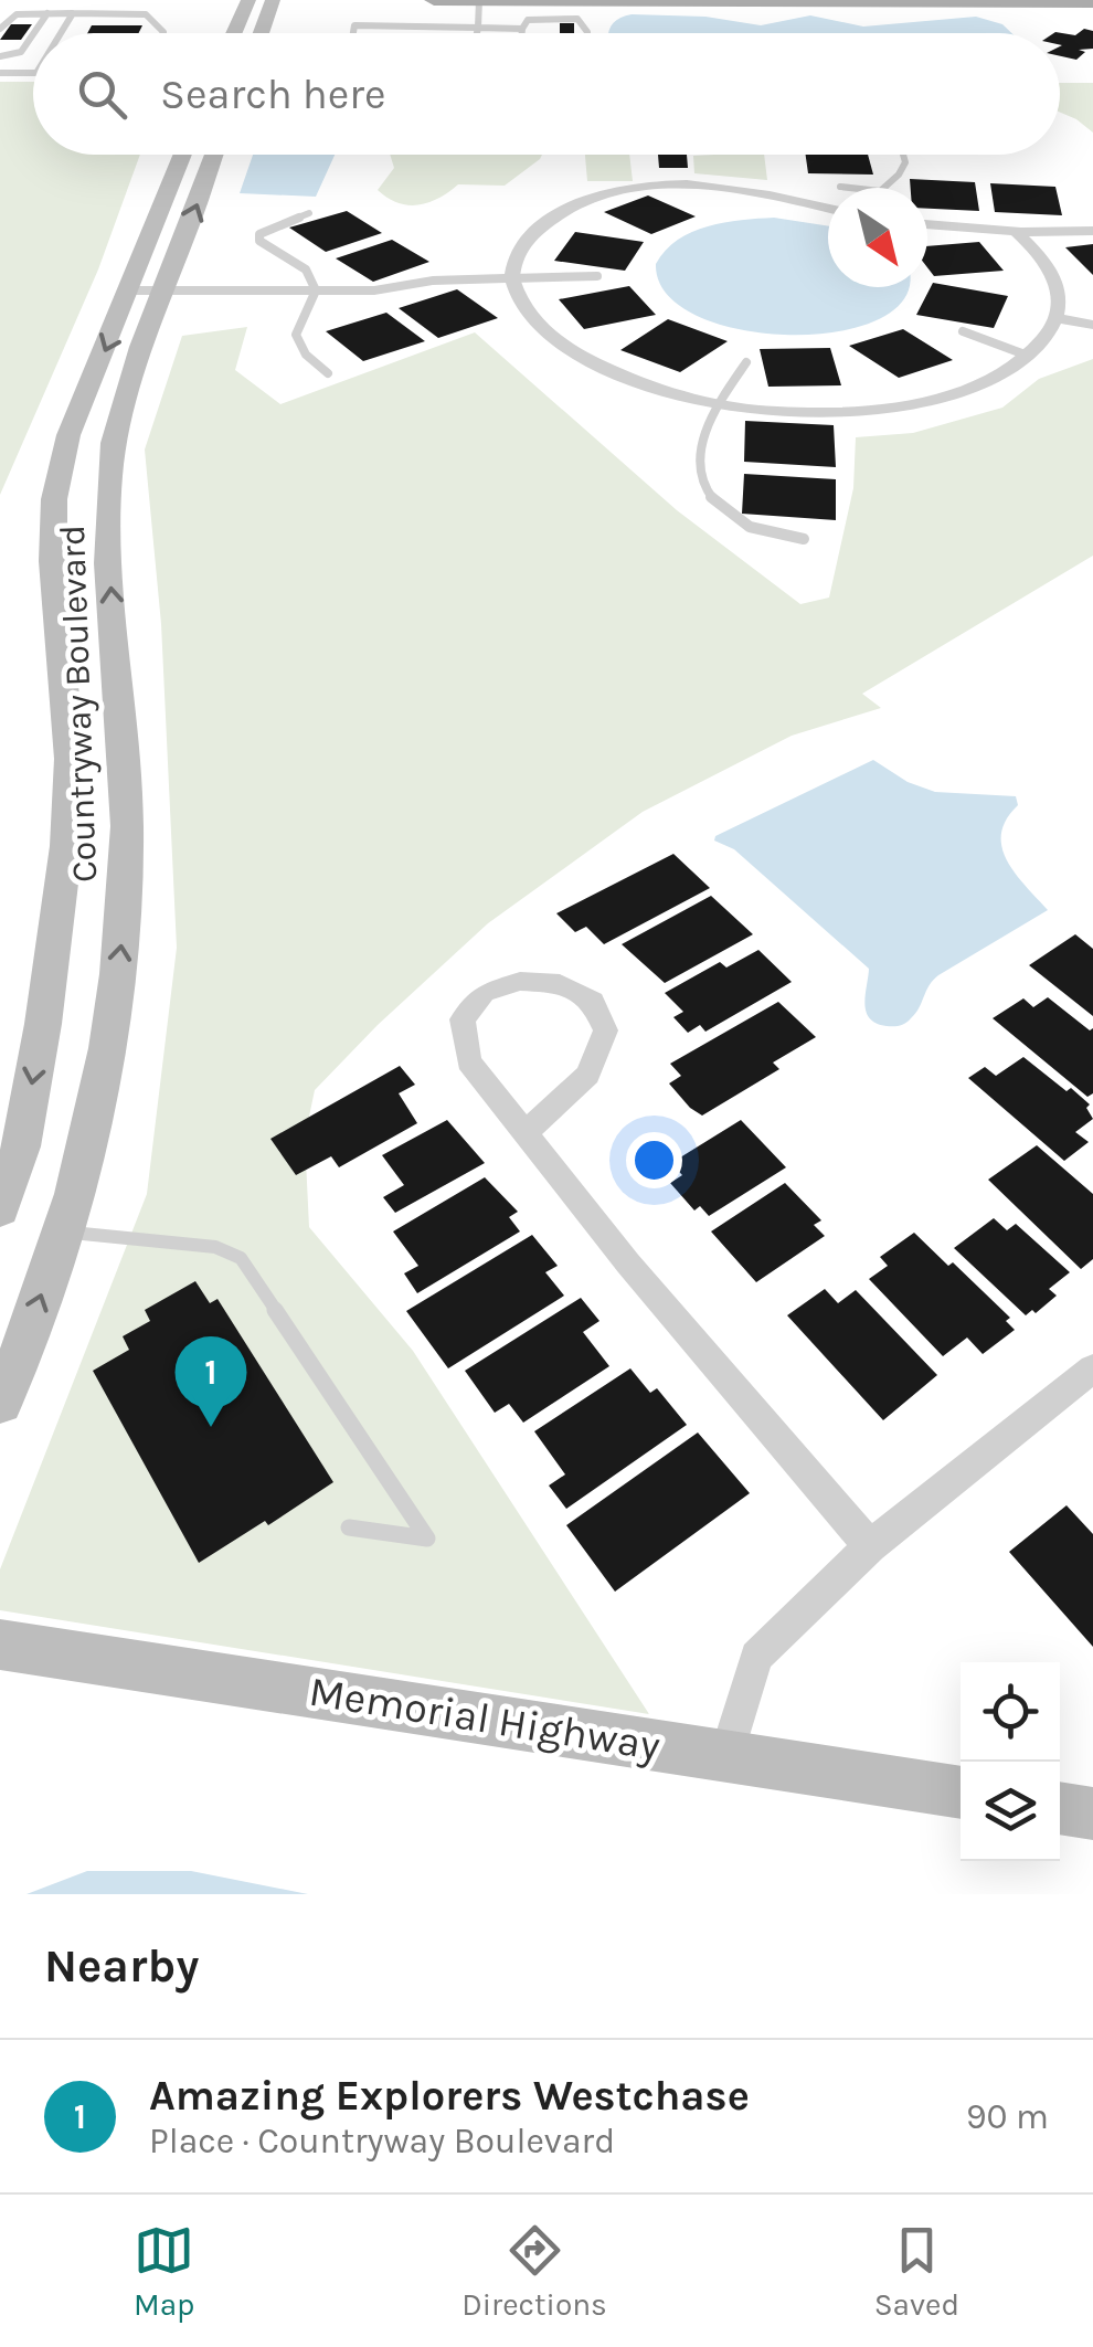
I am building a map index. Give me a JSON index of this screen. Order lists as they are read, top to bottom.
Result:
{
  "streets": {
    "street": ["Countryway Boulevard", "Memorial Highway"]
  },
  "north": "bottom right",
  "page": {
    "search": "Search here",
    "pins": "1",
    "heading": "Nearby",
    "list": [
      {
        "mark": "1",
        "name": "Amazing Explorers Westchase",
        "note": "Place · Countryway Boulevard",
        "value": "90 m"
      }
    ],
    "nav": ["Map", "Directions", "Saved"]
  }
}
